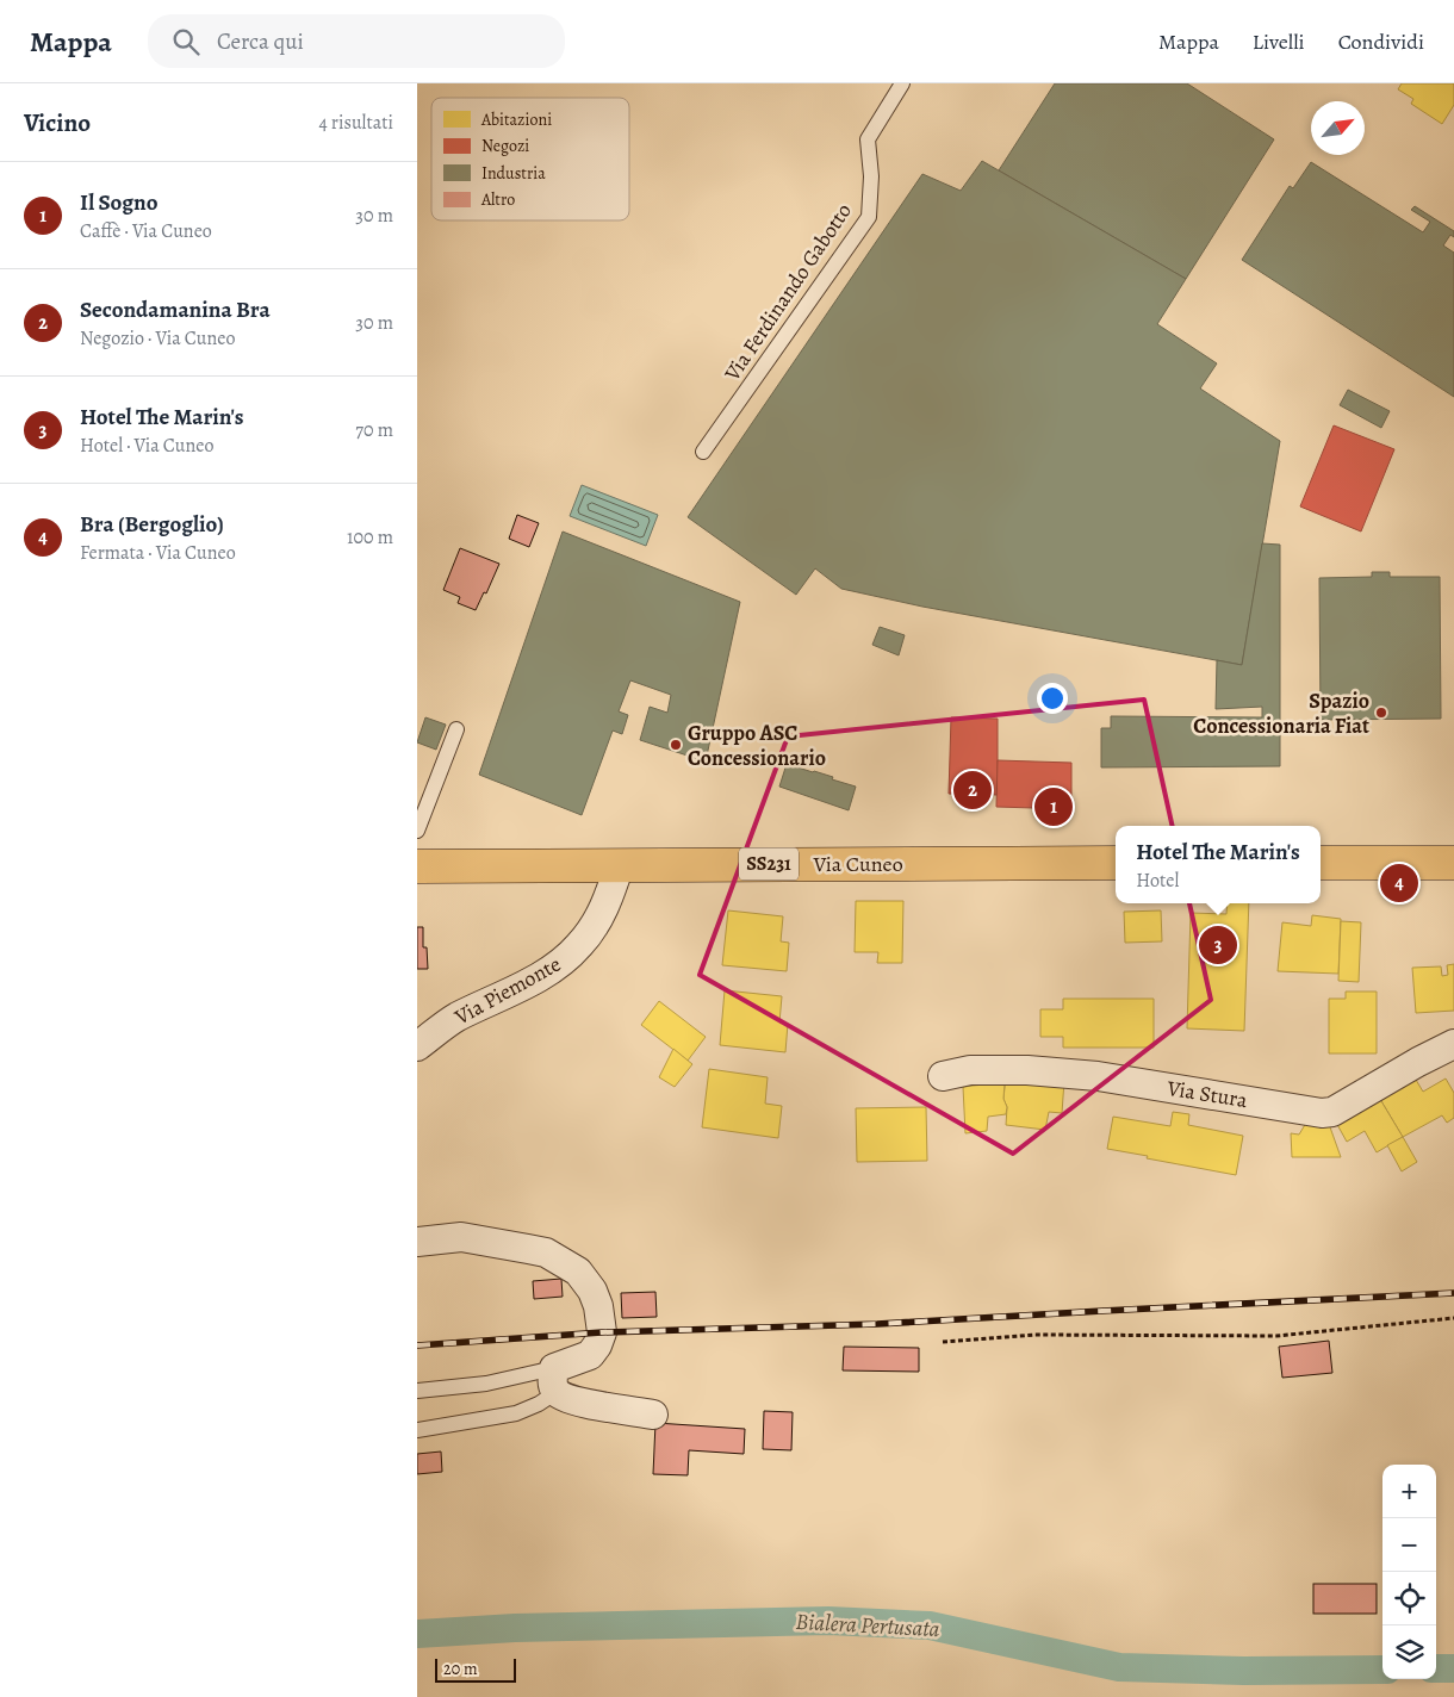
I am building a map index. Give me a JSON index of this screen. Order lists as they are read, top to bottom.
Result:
{
  "streets": {
    "main road": ["SS231", "Via Cuneo"],
    "street": ["Via Piemonte", "Via Stura"],
    "lane": ["Via Ferdinando Gabotto"]
  },
  "crossings": [
    ["Via Cuneo", "Via Piemonte"]
  ],
  "water": ["Bialera Pertusata"],
  "places": ["Spazio Concessionaria Fiat", "Gruppo ASC Concessionario"],
  "legend": [
    "Abitazioni",
    "Negozi",
    "Industria",
    "Altro"
  ],
  "scale_bar": "20 m",
  "north": "top right",
  "page": {
    "header": "Mappa",
    "search": "Cerca qui",
    "nav": ["Mappa", "Livelli", "Condividi"],
    "heading": ["Vicino", "4 risultati"],
    "list": [
      {
        "mark": "1",
        "name": "Il Sogno",
        "note": "Caffè · Via Cuneo",
        "value": "30 m"
      },
      {
        "mark": "2",
        "name": "Secondamanina Bra",
        "note": "Negozio · Via Cuneo",
        "value": "30 m"
      },
      {
        "mark": "3",
        "name": "Hotel The Marin's",
        "note": "Hotel · Via Cuneo",
        "value": "70 m"
      },
      {
        "mark": "4",
        "name": "Bra (Bergoglio)",
        "note": "Fermata · Via Cuneo",
        "value": "100 m"
      }
    ],
    "pins": [
      "2",
      "1",
      "4",
      "3"
    ],
    "popup": ["Hotel The Marin's", "Hotel"],
    "map_buttons": ["+", "−"],
    "scale": "20 m"
  }
}
